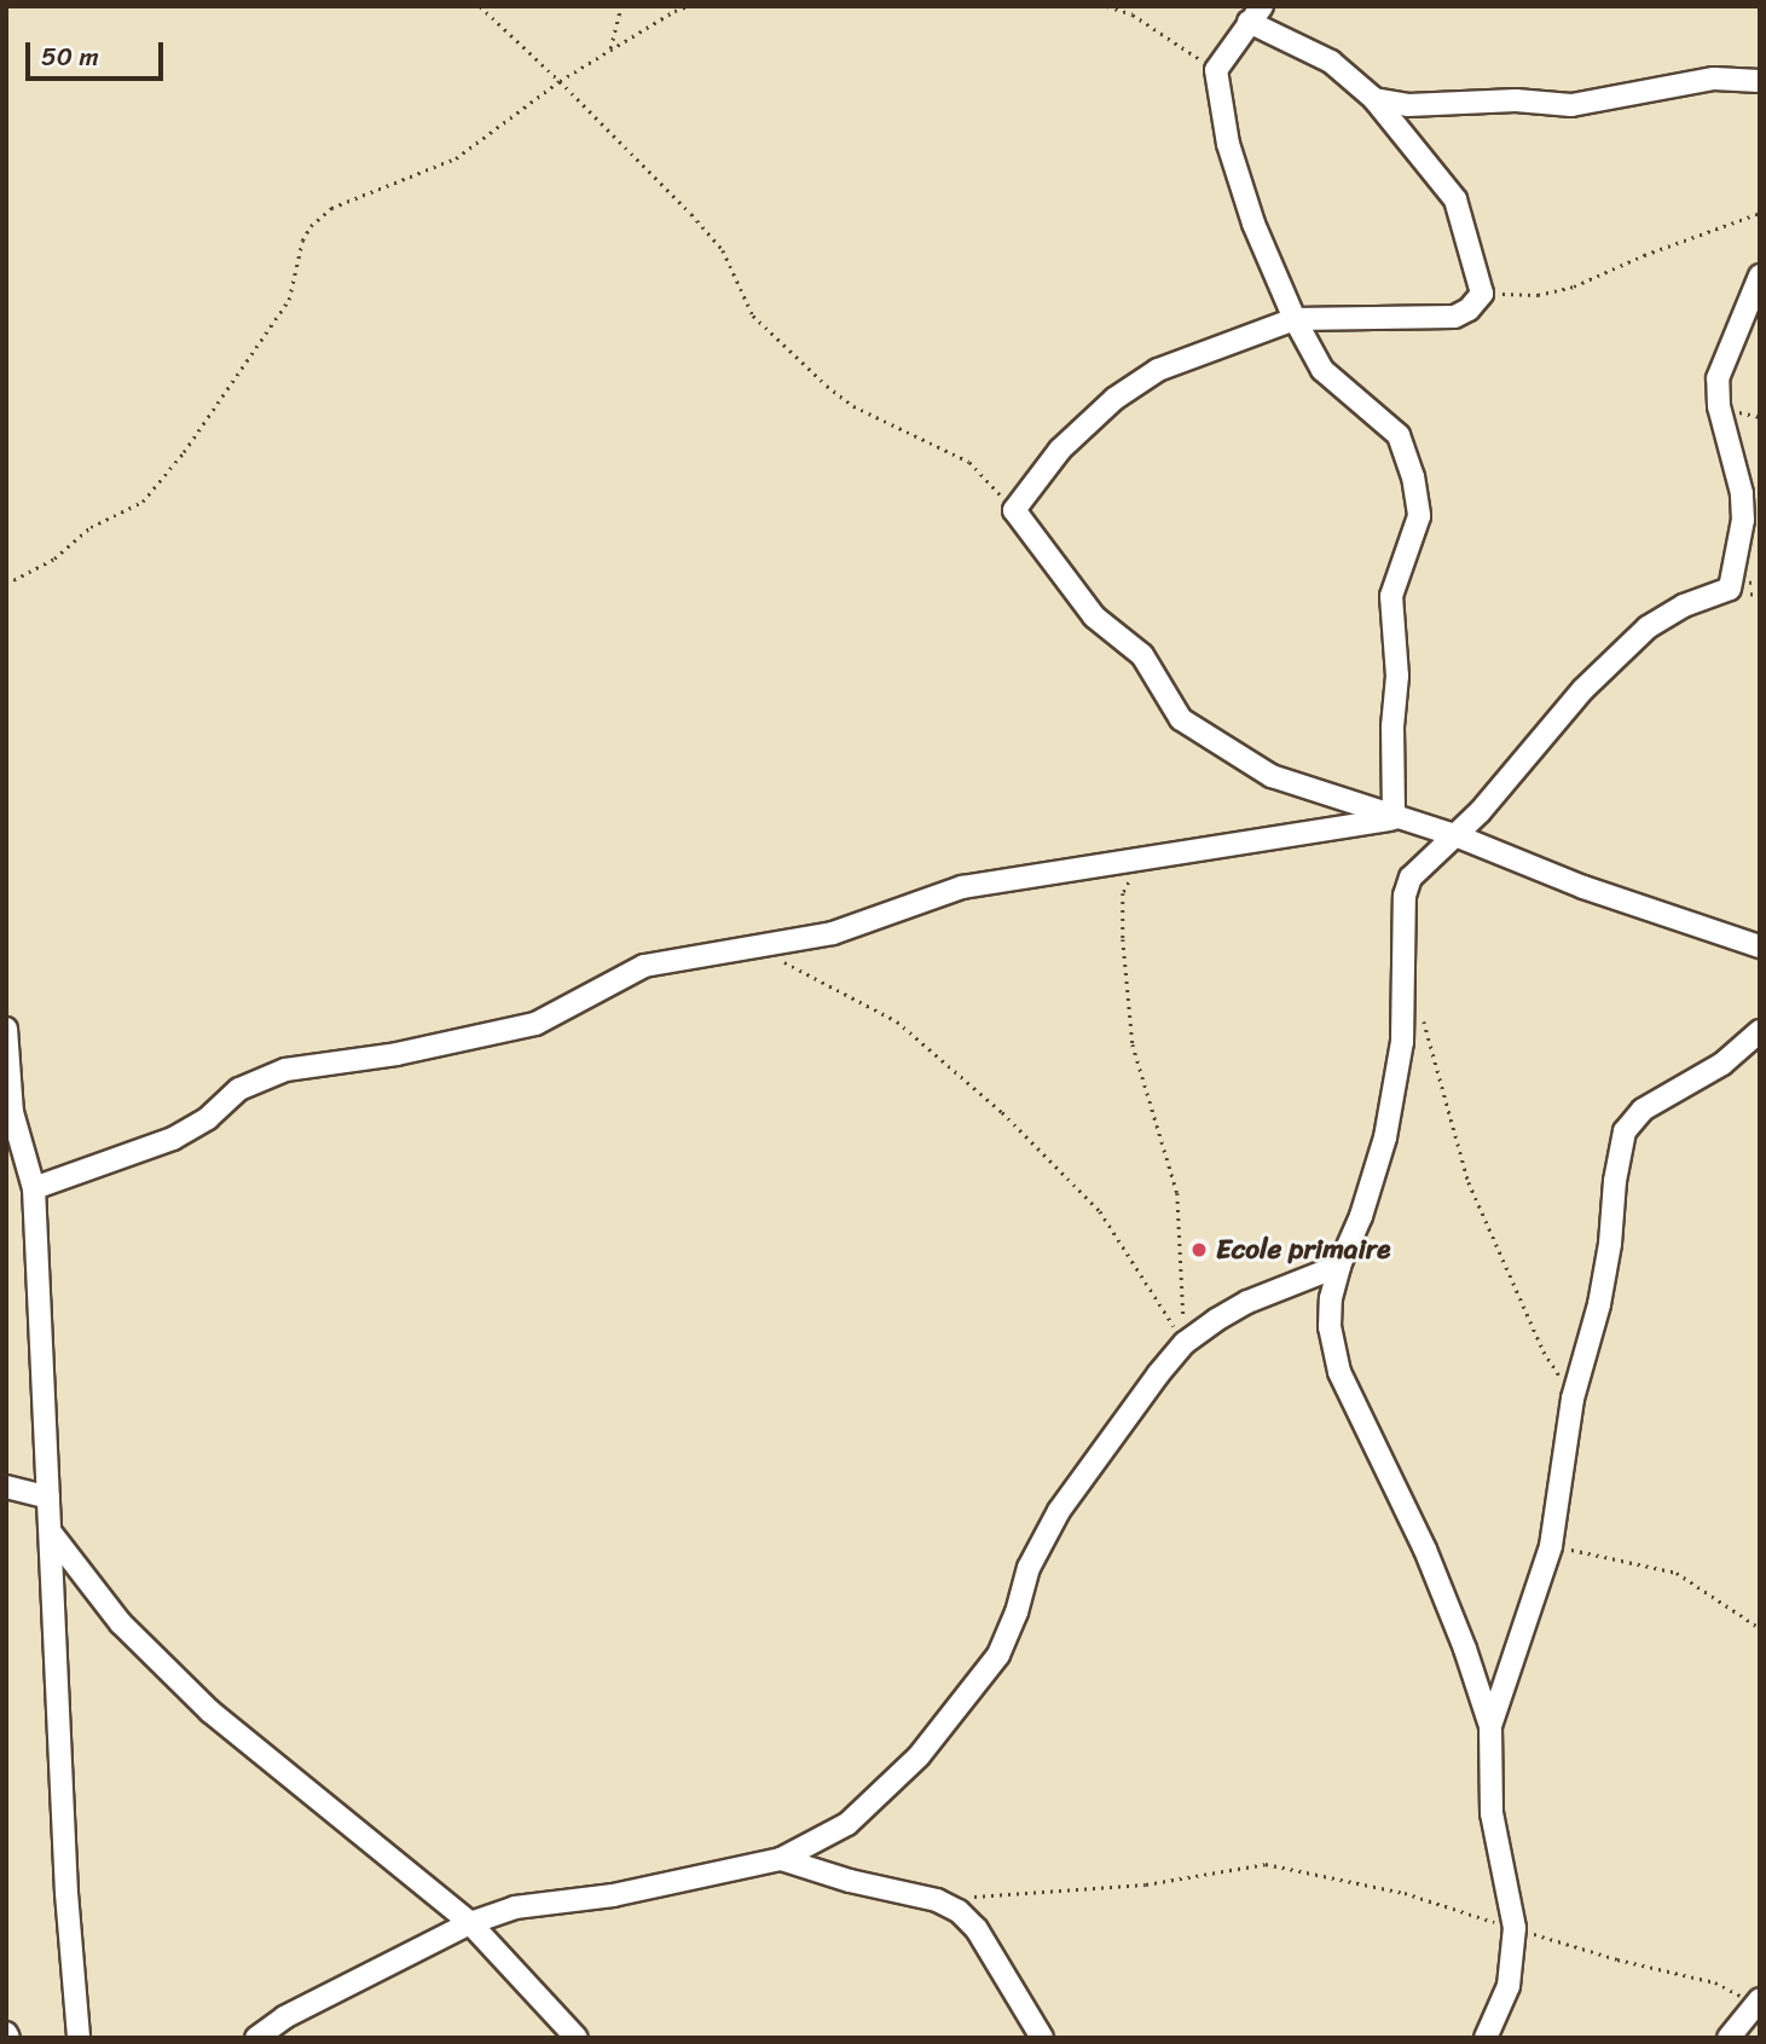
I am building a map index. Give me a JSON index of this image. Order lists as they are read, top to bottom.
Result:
{
  "places": ["Ecole primaire"],
  "scale_bar": "50 m"
}
